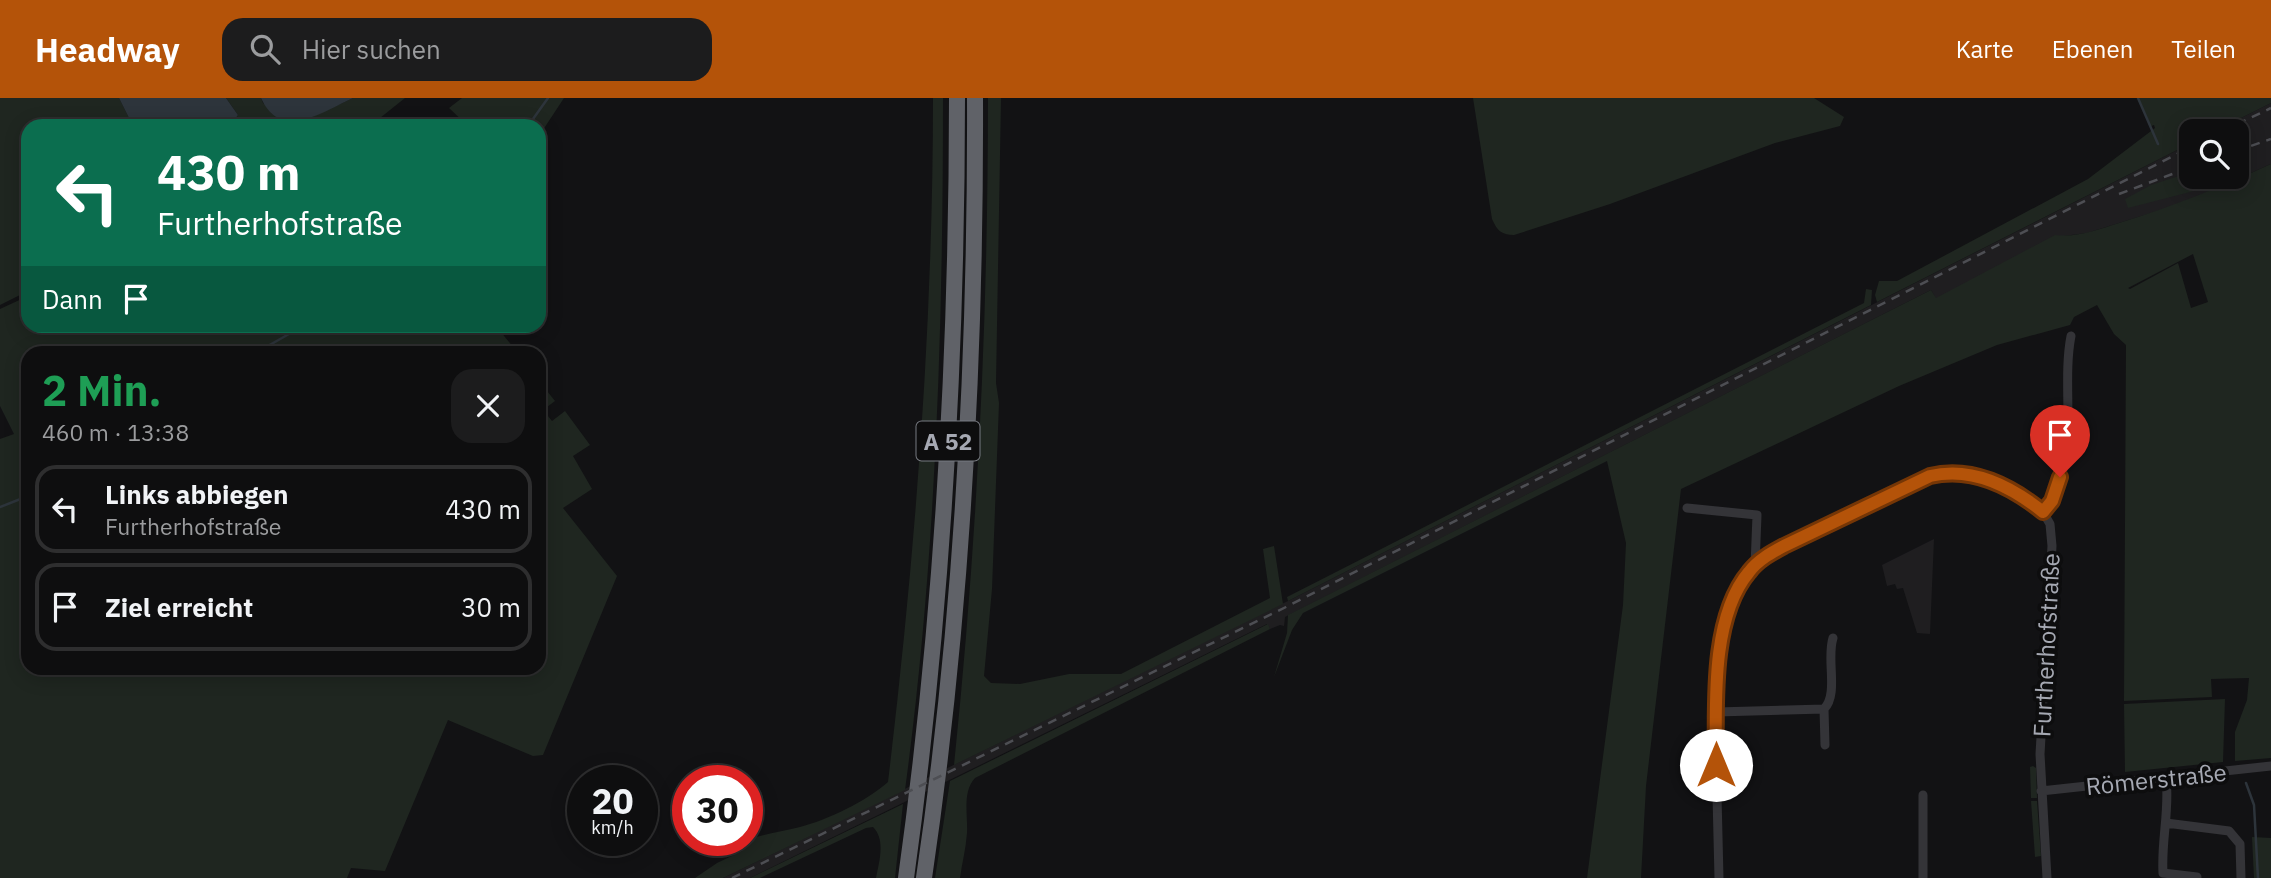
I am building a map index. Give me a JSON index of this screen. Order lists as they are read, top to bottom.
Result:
{
  "streets": {
    "highway": ["A 52"],
    "street": ["Furtherhofstraße", "Römerstraße"]
  },
  "crossings": [
    ["Furtherhofstraße", "Römerstraße"]
  ],
  "page": {
    "header": "Headway",
    "search": "Hier suchen",
    "nav": ["Karte", "Ebenen", "Teilen"],
    "turn": ["430 m", "Furtherhofstraße"],
    "then": "Dann",
    "heading": ["2 Min.", "460 m · 13:38"],
    "list": [
      {
        "name": "Links abbiegen",
        "note": "Furtherhofstraße",
        "value": "430 m"
      },
      {
        "name": "Ziel erreicht",
        "value": "30 m"
      }
    ],
    "speed": "20 km/h",
    "limit": "30"
  }
}
